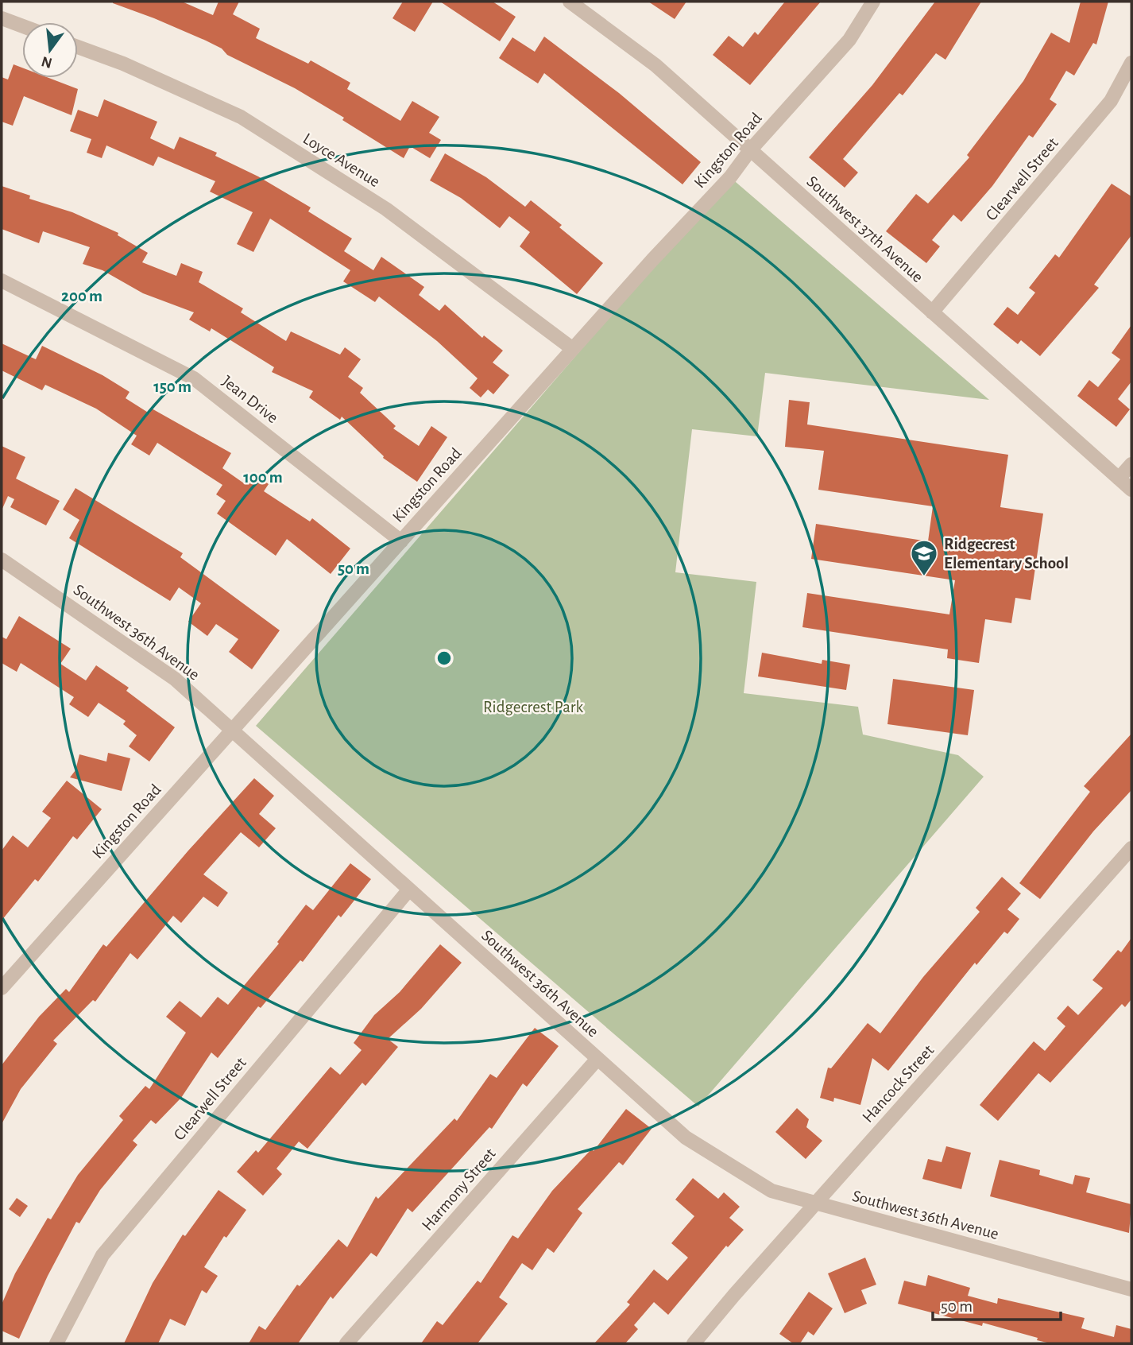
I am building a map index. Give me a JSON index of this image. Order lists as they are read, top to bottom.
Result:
{
  "streets": {
    "street": [
      "Kingston Road",
      "Loyce Avenue",
      "Clearwell Street",
      "Southwest 37th Avenue",
      "Jean Drive",
      "Southwest 36th Avenue",
      "Hancock Street",
      "Harmony Street"
    ]
  },
  "crossings": [
    ["Kingston Road", "Loyce Avenue"],
    ["Kingston Road", "Southwest 37th Avenue"],
    ["Kingston Road", "Jean Drive"],
    ["Kingston Road", "Southwest 36th Avenue"],
    ["Clearwell Street", "Southwest 37th Avenue"],
    ["Clearwell Street", "Southwest 36th Avenue"],
    ["Southwest 36th Avenue", "Hancock Street"],
    ["Southwest 36th Avenue", "Harmony Street"]
  ],
  "parks": ["Ridgecrest Park"],
  "places": {
    "school or university": ["Ridgecrest Elementary School"]
  },
  "scale_bar": "50 m",
  "north": "bottom",
  "rings": [
    "200 m",
    "150 m",
    "100 m",
    "50 m"
  ]
}
